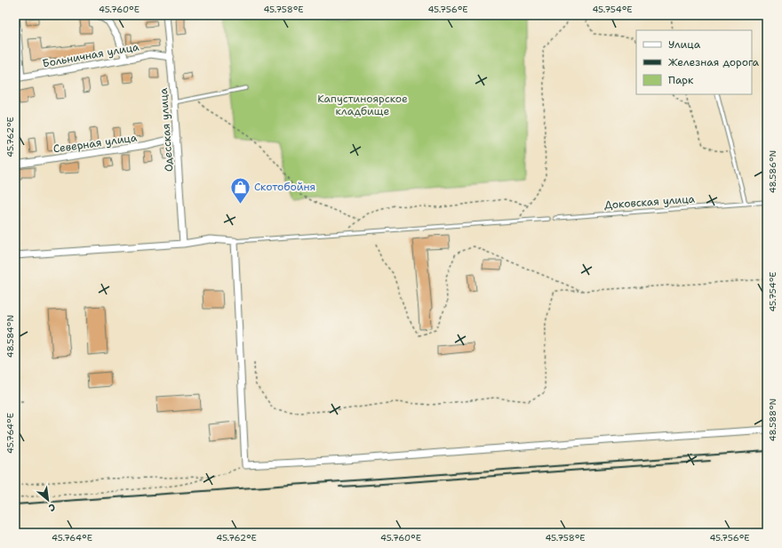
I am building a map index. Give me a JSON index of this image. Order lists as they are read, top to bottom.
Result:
{
  "streets": {
    "street": ["Больничная улица", "Одесская улица", "Северная улица"],
    "lane": ["Доковская улица"]
  },
  "crossings": [
    ["Больничная улица", "Одесская улица"],
    ["Одесская улица", "Северная улица"]
  ],
  "parks": ["Капустиноярское кладбище"],
  "places": {
    "shop": ["Скотобойня"]
  },
  "legend": ["Улица", "Железная дорога", "Парк"],
  "north": "bottom right",
  "coordinates": [
    "45.760°E",
    "45.758°E",
    "45.756°E",
    "45.754°E",
    "45.762°E",
    "48.586°N",
    "48.584°N",
    "48.588°N",
    "45.764°E"
  ]
}
